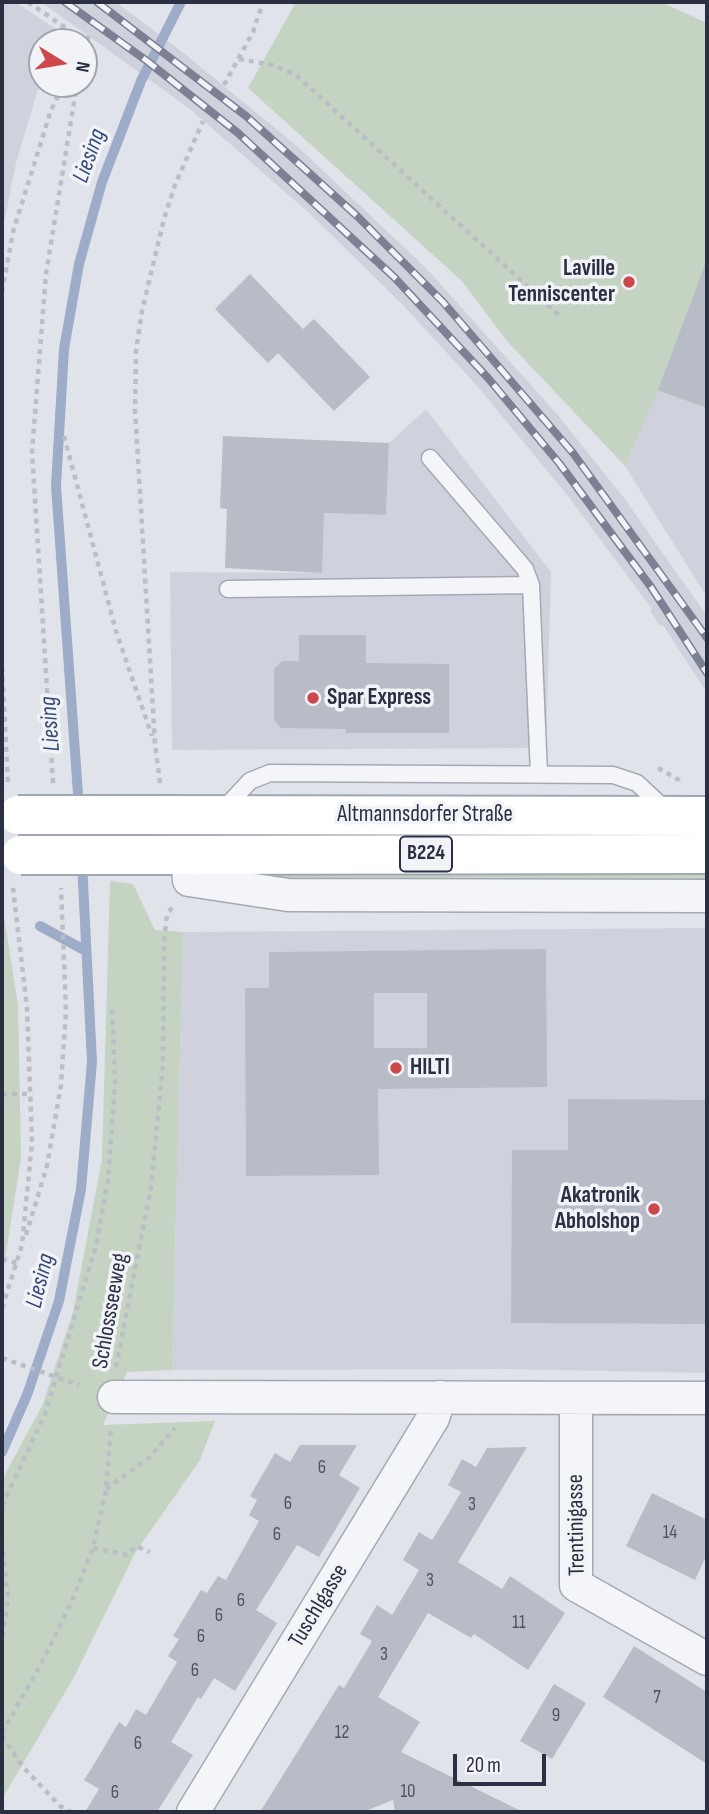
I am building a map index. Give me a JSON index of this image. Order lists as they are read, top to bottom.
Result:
{
  "streets": {
    "main road": ["Altmannsdorfer Straße", "B224"],
    "street": ["Trentinigasse", "Tuschlgasse"],
    "path": ["Schlossseeweg"]
  },
  "crossings": [
    ["Altmannsdorfer Straße", "Schlossseeweg"]
  ],
  "water": ["Liesing"],
  "places": [
    "Laville Tenniscenter",
    "Spar Express",
    "HILTI",
    "Akatronik Abholshop"
  ],
  "house_numbers": [
    "6",
    "6",
    "3",
    "14",
    "6",
    "3",
    "6",
    "6",
    "11",
    "6",
    "3",
    "6",
    "7",
    "9",
    "12",
    "6",
    "10",
    "6"
  ],
  "scale_bar": "20 m",
  "north": "right"
}
